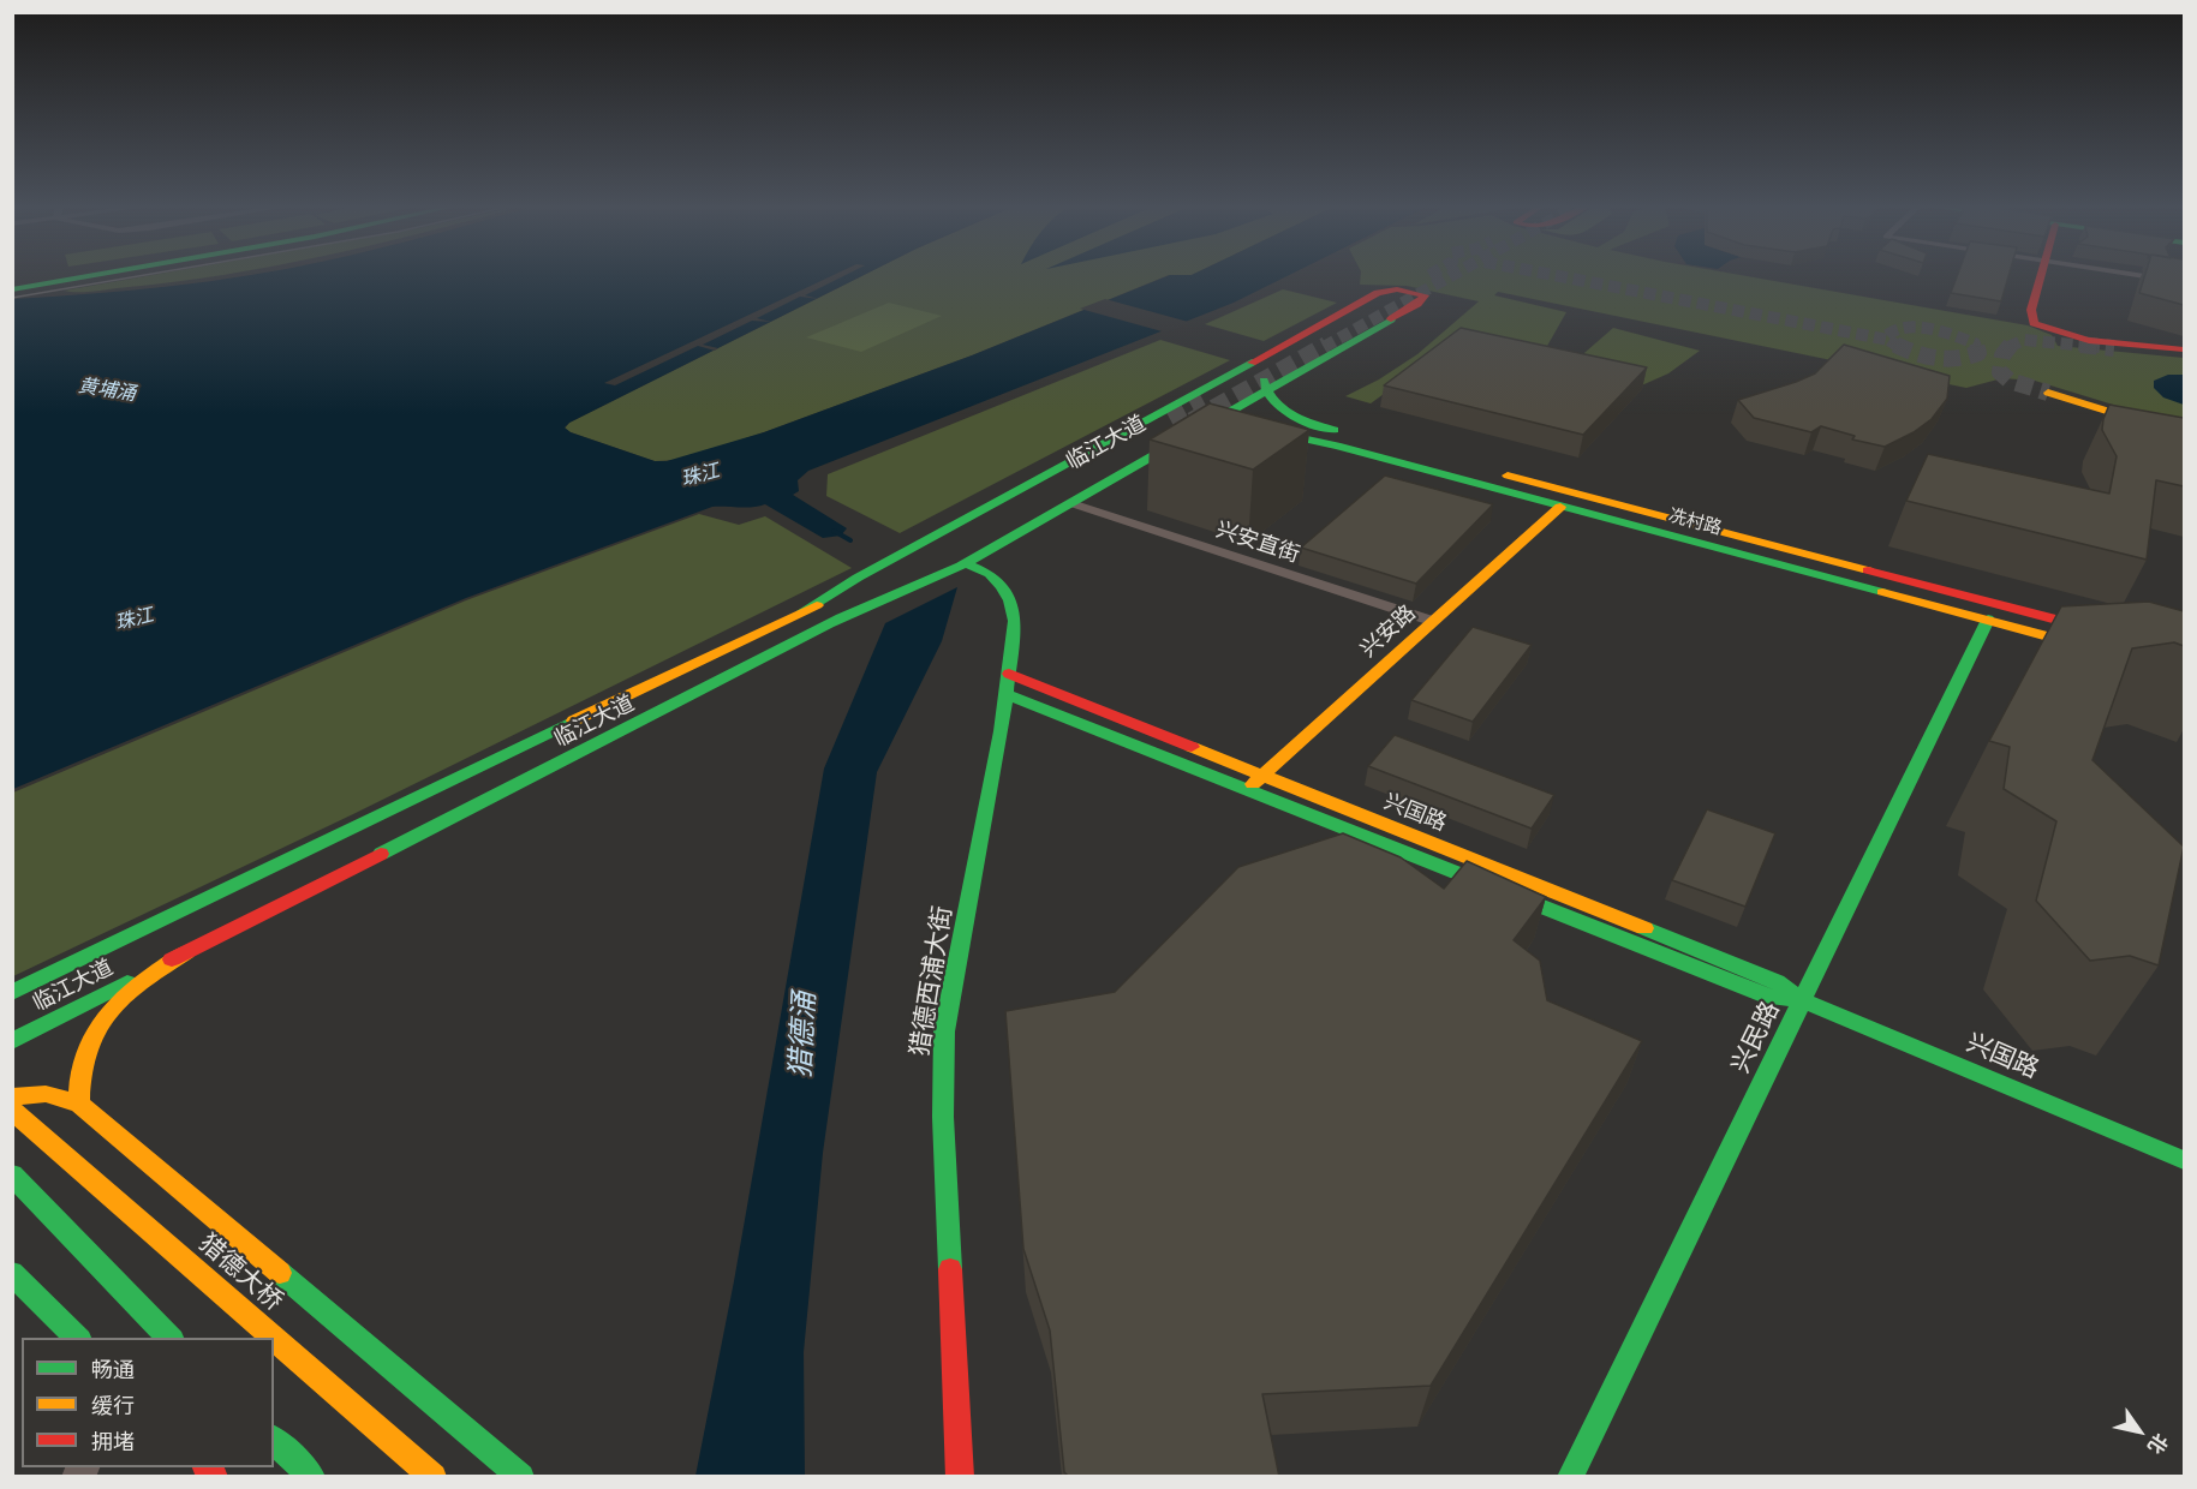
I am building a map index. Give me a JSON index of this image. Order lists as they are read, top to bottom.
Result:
{
  "streets": {
    "main road": [
      "临江大道",
      "冼村路",
      "兴安路",
      "兴国路",
      "猎德西浦大街",
      "兴民路",
      "猎德大桥"
    ],
    "street": ["兴安直街"]
  },
  "crossings": [
    ["冼村路", "兴安路"],
    ["冼村路", "兴民路"],
    ["兴安直街", "兴安路"],
    ["兴安路", "兴国路"],
    ["兴国路", "猎德西浦大街"],
    ["兴国路", "兴民路"]
  ],
  "water": ["黄埔涌", "珠江", "猎德涌"],
  "legend": ["畅通", "缓行", "拥堵"],
  "north": "bottom right"
}
